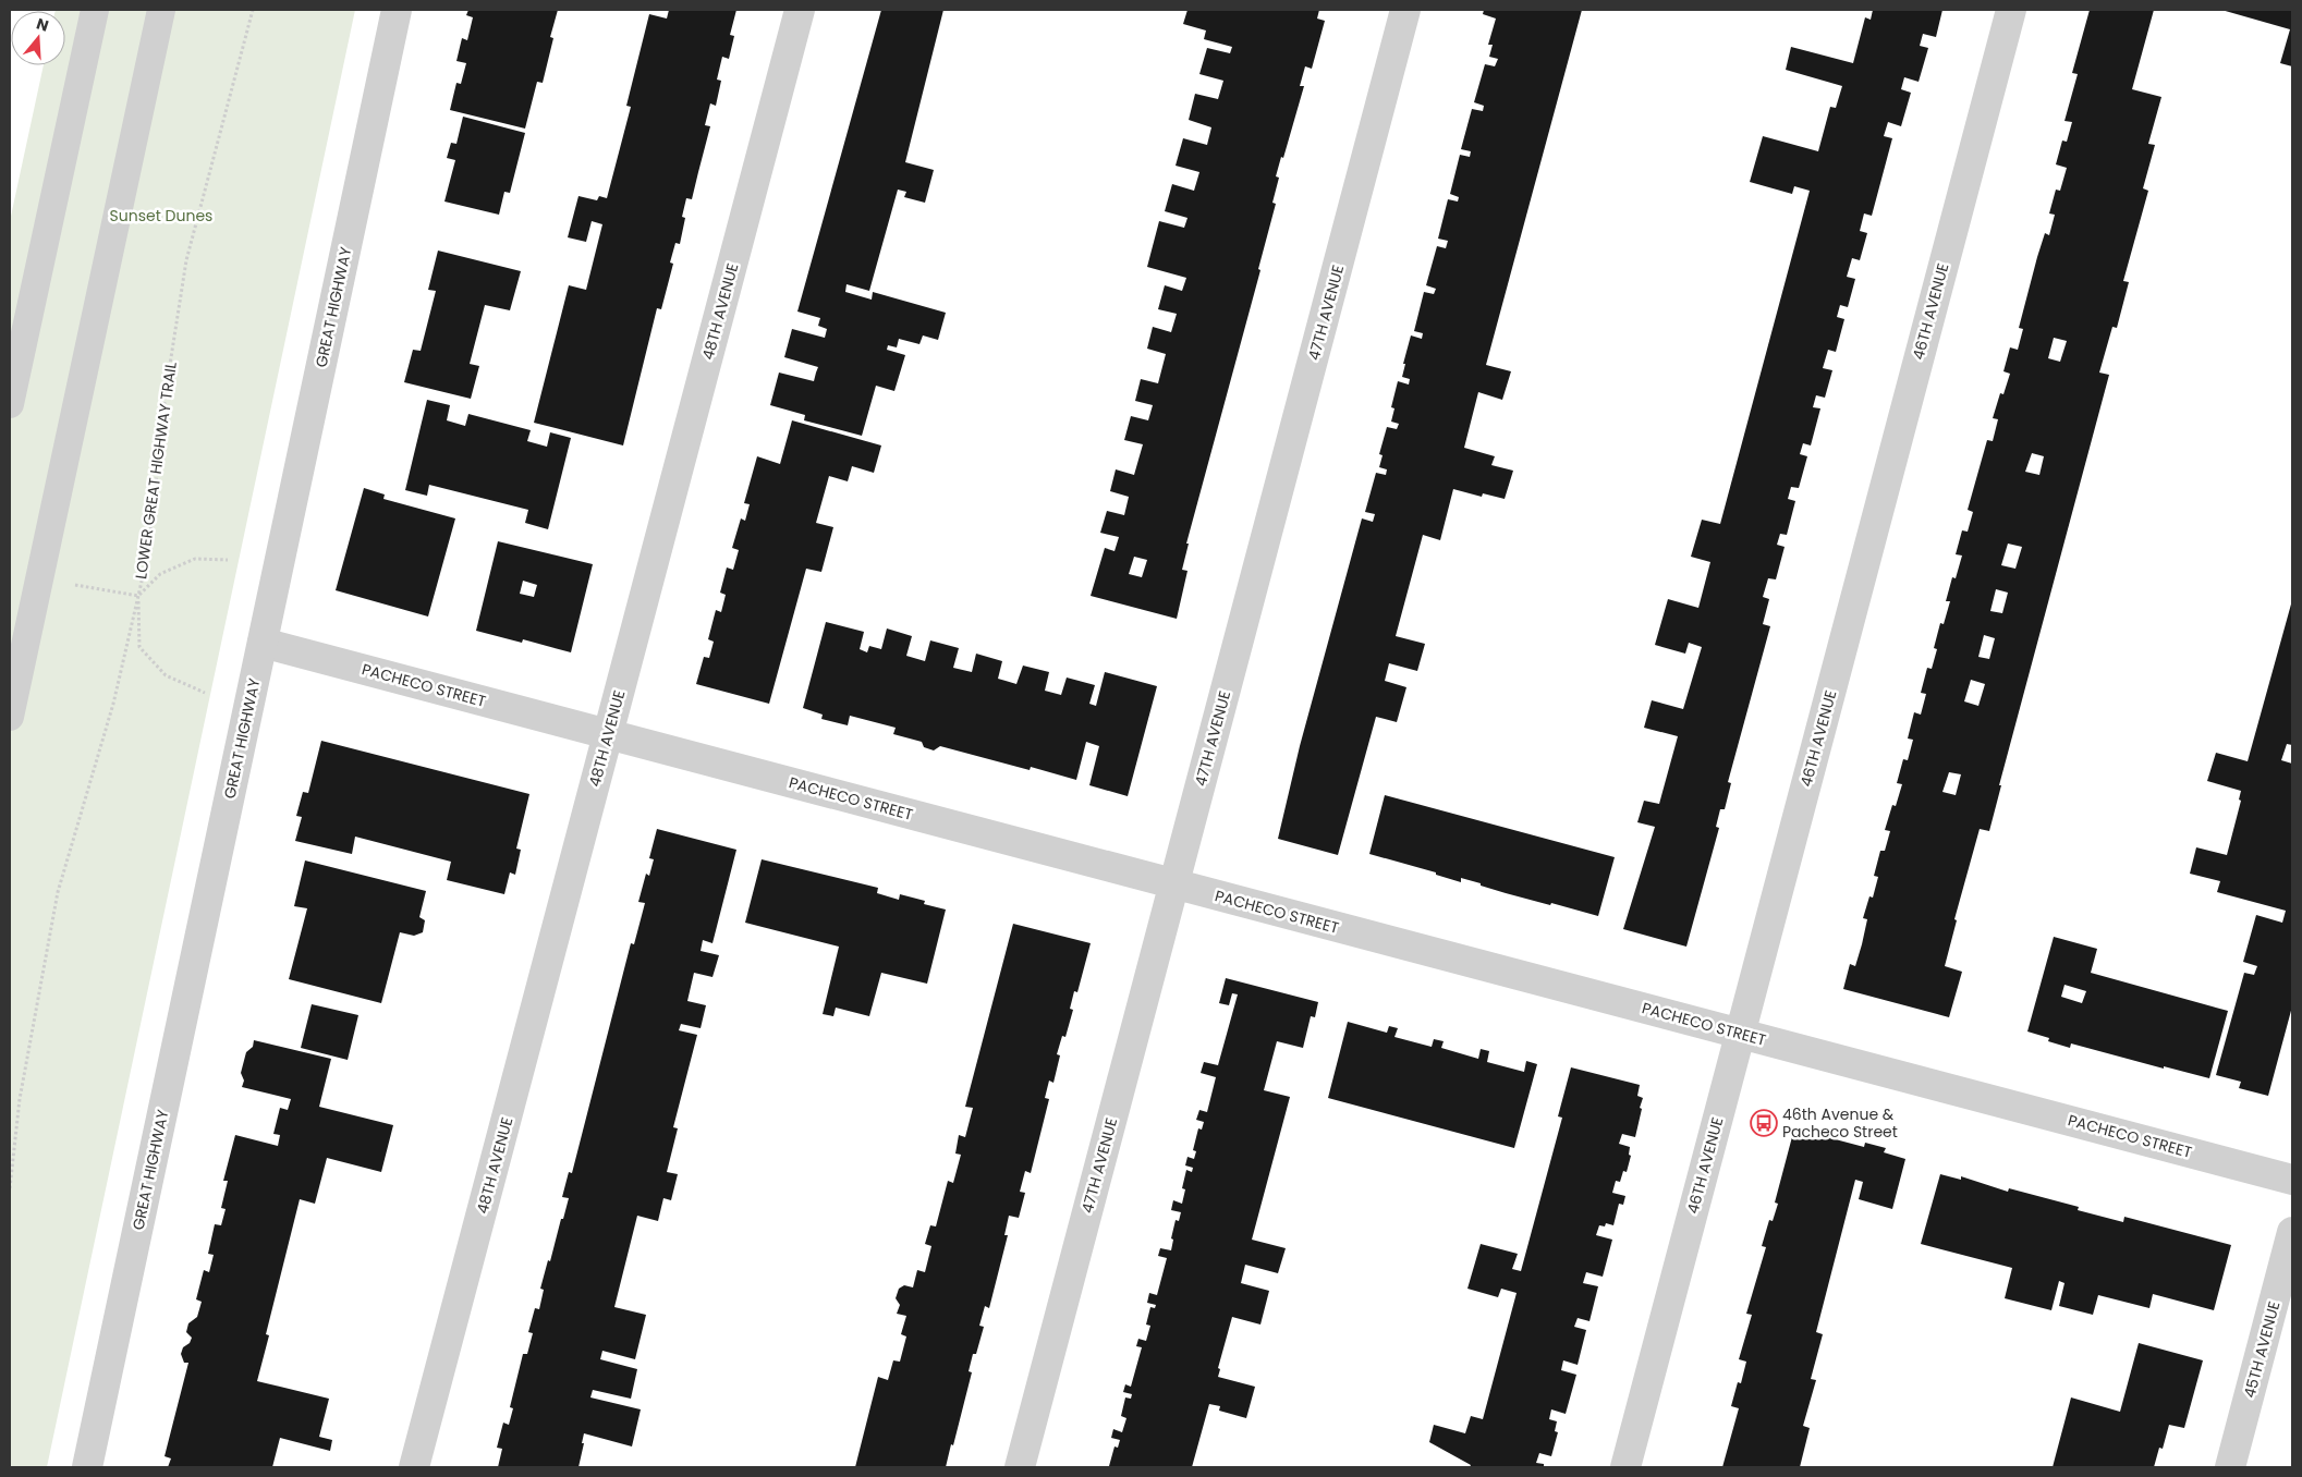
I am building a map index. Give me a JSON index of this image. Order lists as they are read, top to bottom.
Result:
{
  "streets": {
    "street": [
      "GREAT HIGHWAY",
      "48TH AVENUE",
      "46TH AVENUE",
      "47TH AVENUE",
      "PACHECO STREET",
      "45TH AVENUE"
    ],
    "path": ["LOWER GREAT HIGHWAY TRAIL"]
  },
  "crossings": [
    ["GREAT HIGHWAY", "PACHECO STREET"],
    ["48TH AVENUE", "PACHECO STREET"],
    ["46TH AVENUE", "PACHECO STREET"],
    ["47TH AVENUE", "PACHECO STREET"]
  ],
  "parks": ["Sunset Dunes"],
  "places": {
    "bus stop": ["46th Avenue & Pacheco Street"]
  },
  "north": "top"
}
